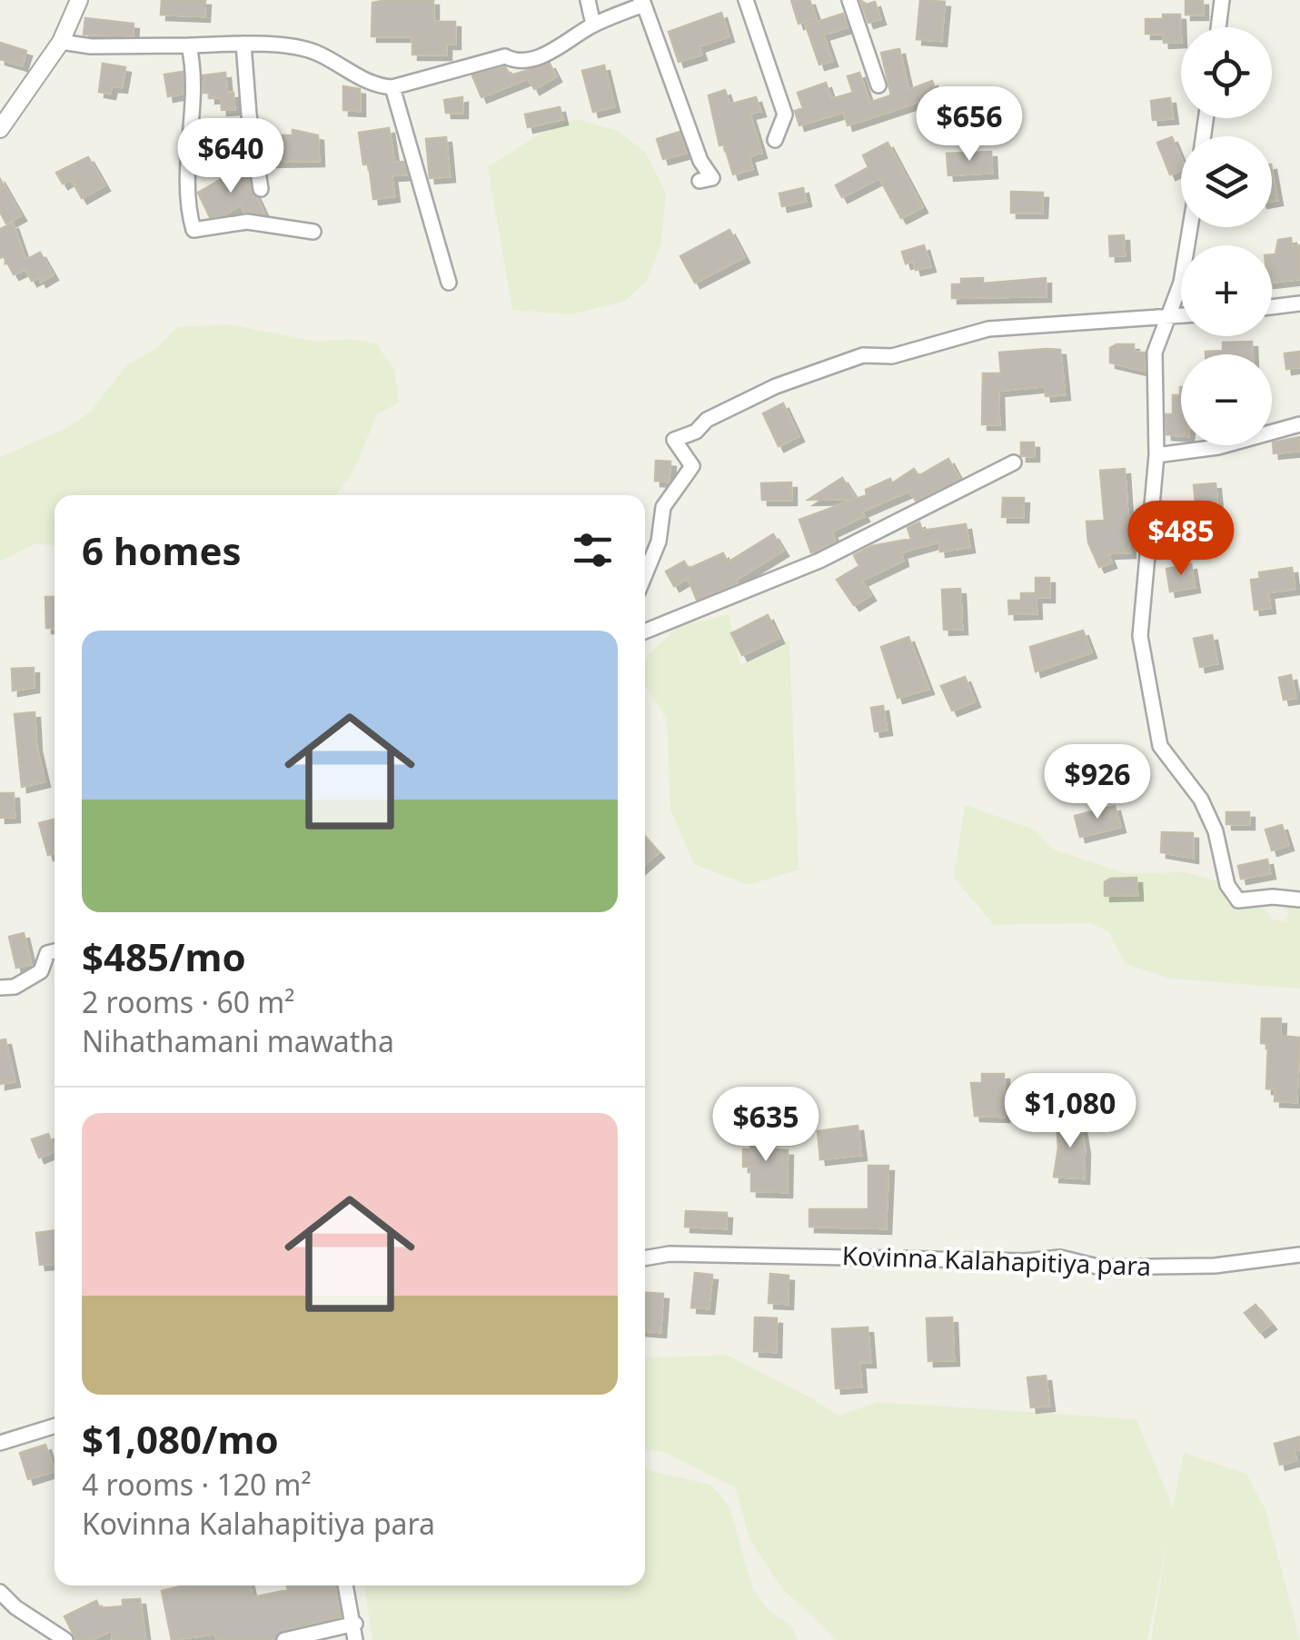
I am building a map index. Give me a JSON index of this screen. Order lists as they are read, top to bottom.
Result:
{
  "streets": {
    "street": ["Kovinna Kalahapitiya para"]
  },
  "page": {
    "map_buttons": ["+", "−"],
    "price": [
      "$656",
      "$640",
      "$485",
      "$926",
      "$1,080",
      "$635"
    ],
    "heading": "6 homes",
    "list": [
      {
        "name": "$485/mo",
        "note": "2 rooms · 60 m² · Nihathamani mawatha"
      },
      {
        "name": "$1,080/mo",
        "note": "4 rooms · 120 m² · Kovinna Kalahapitiya para"
      }
    ]
  }
}
